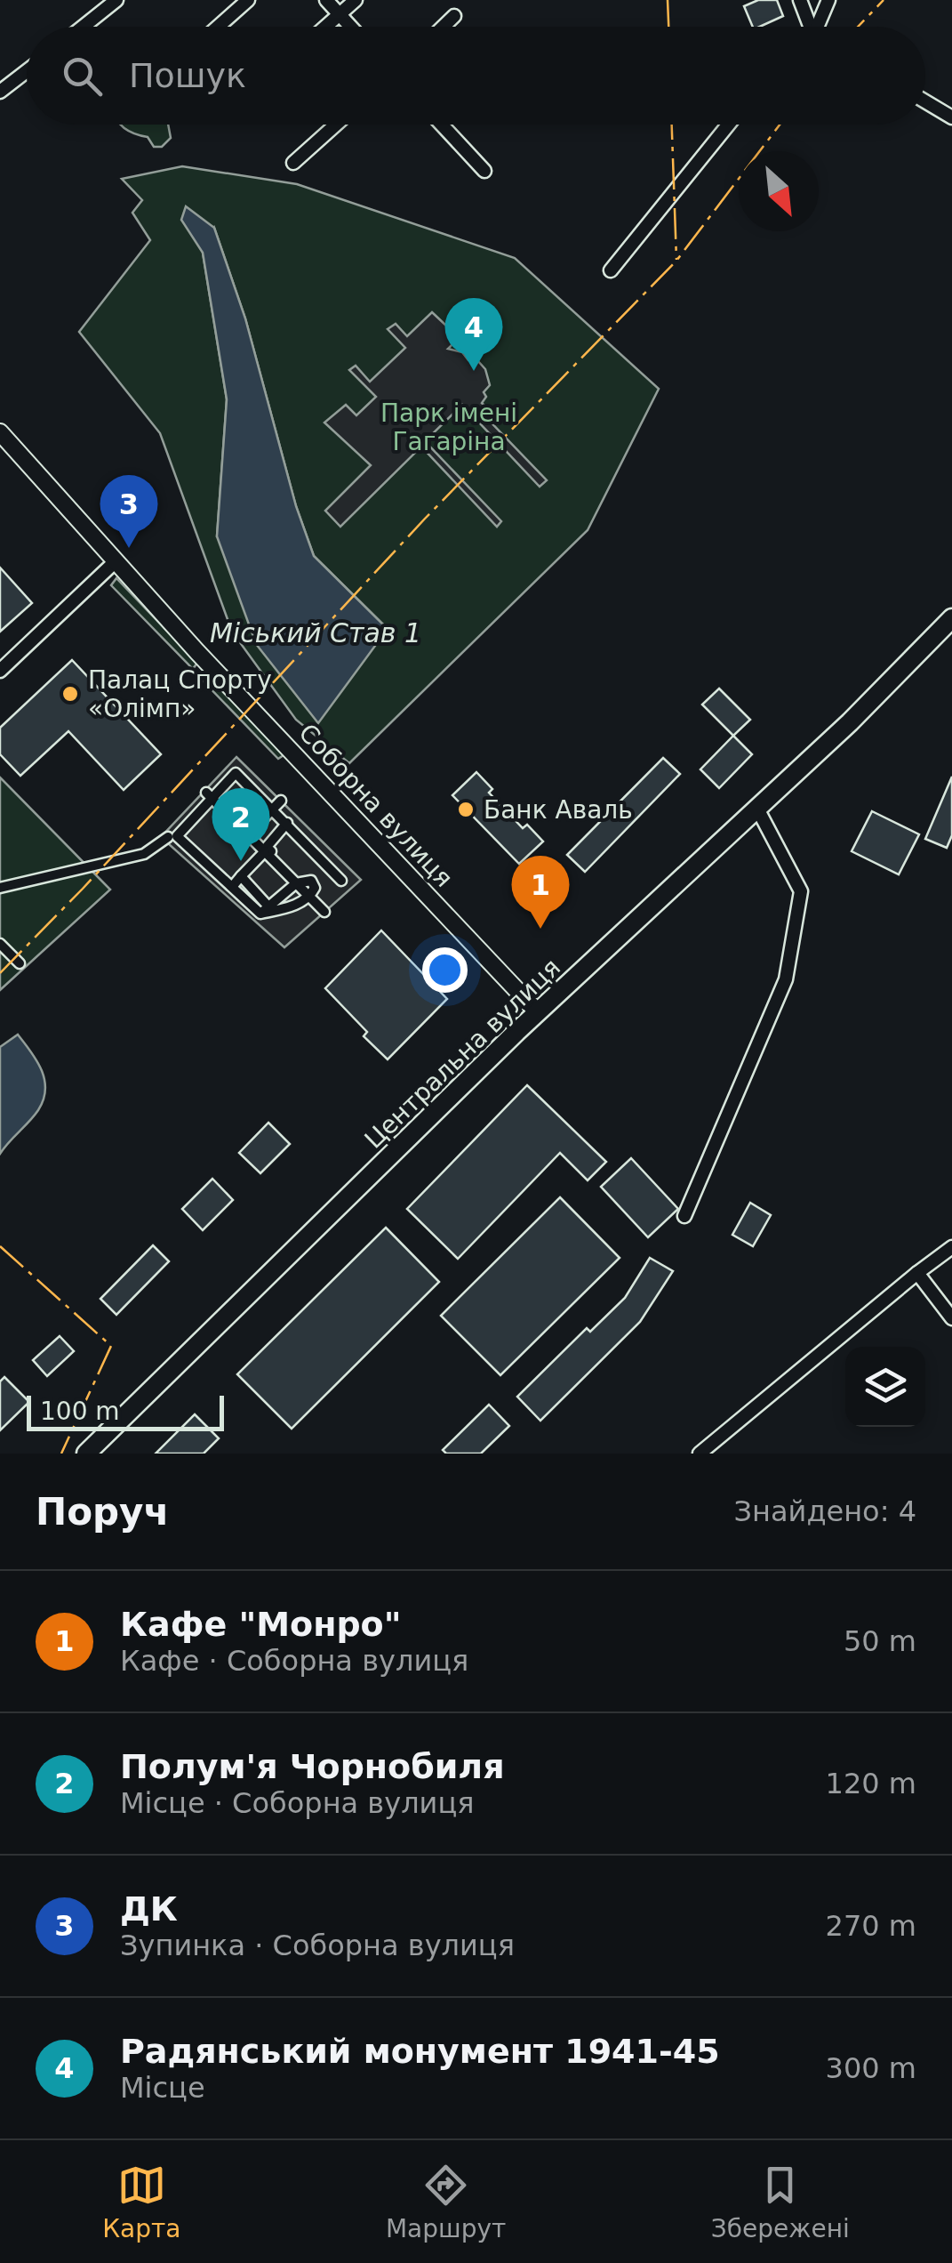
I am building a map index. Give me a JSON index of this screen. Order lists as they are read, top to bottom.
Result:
{
  "streets": {
    "main road": ["Центральна вулиця"],
    "street": ["Соборна вулиця"]
  },
  "crossings": [
    ["Соборна вулиця", "Центральна вулиця"]
  ],
  "water": ["Міський Став 1"],
  "parks": ["Парк імені Гагаріна"],
  "places": ["Палац Спорту «Олімп»", "Банк Аваль"],
  "scale_bar": "100 m",
  "north": "bottom right",
  "page": {
    "search": "Пошук",
    "pins": [
      "4",
      "3",
      "2",
      "1"
    ],
    "scale": "100 m",
    "heading": ["Поруч", "Знайдено: 4"],
    "list": [
      {
        "mark": "1",
        "name": "Кафе \"Монро\"",
        "note": "Кафе · Соборна вулиця",
        "value": "50 m"
      },
      {
        "mark": "2",
        "name": "Полум'я Чорнобиля",
        "note": "Місце · Соборна вулиця",
        "value": "120 m"
      },
      {
        "mark": "3",
        "name": "ДК",
        "note": "Зупинка · Соборна вулиця",
        "value": "270 m"
      },
      {
        "mark": "4",
        "name": "Радянський монумент 1941-45",
        "note": "Місце",
        "value": "300 m"
      }
    ],
    "nav": ["Карта", "Маршрут", "Збережені"]
  }
}
